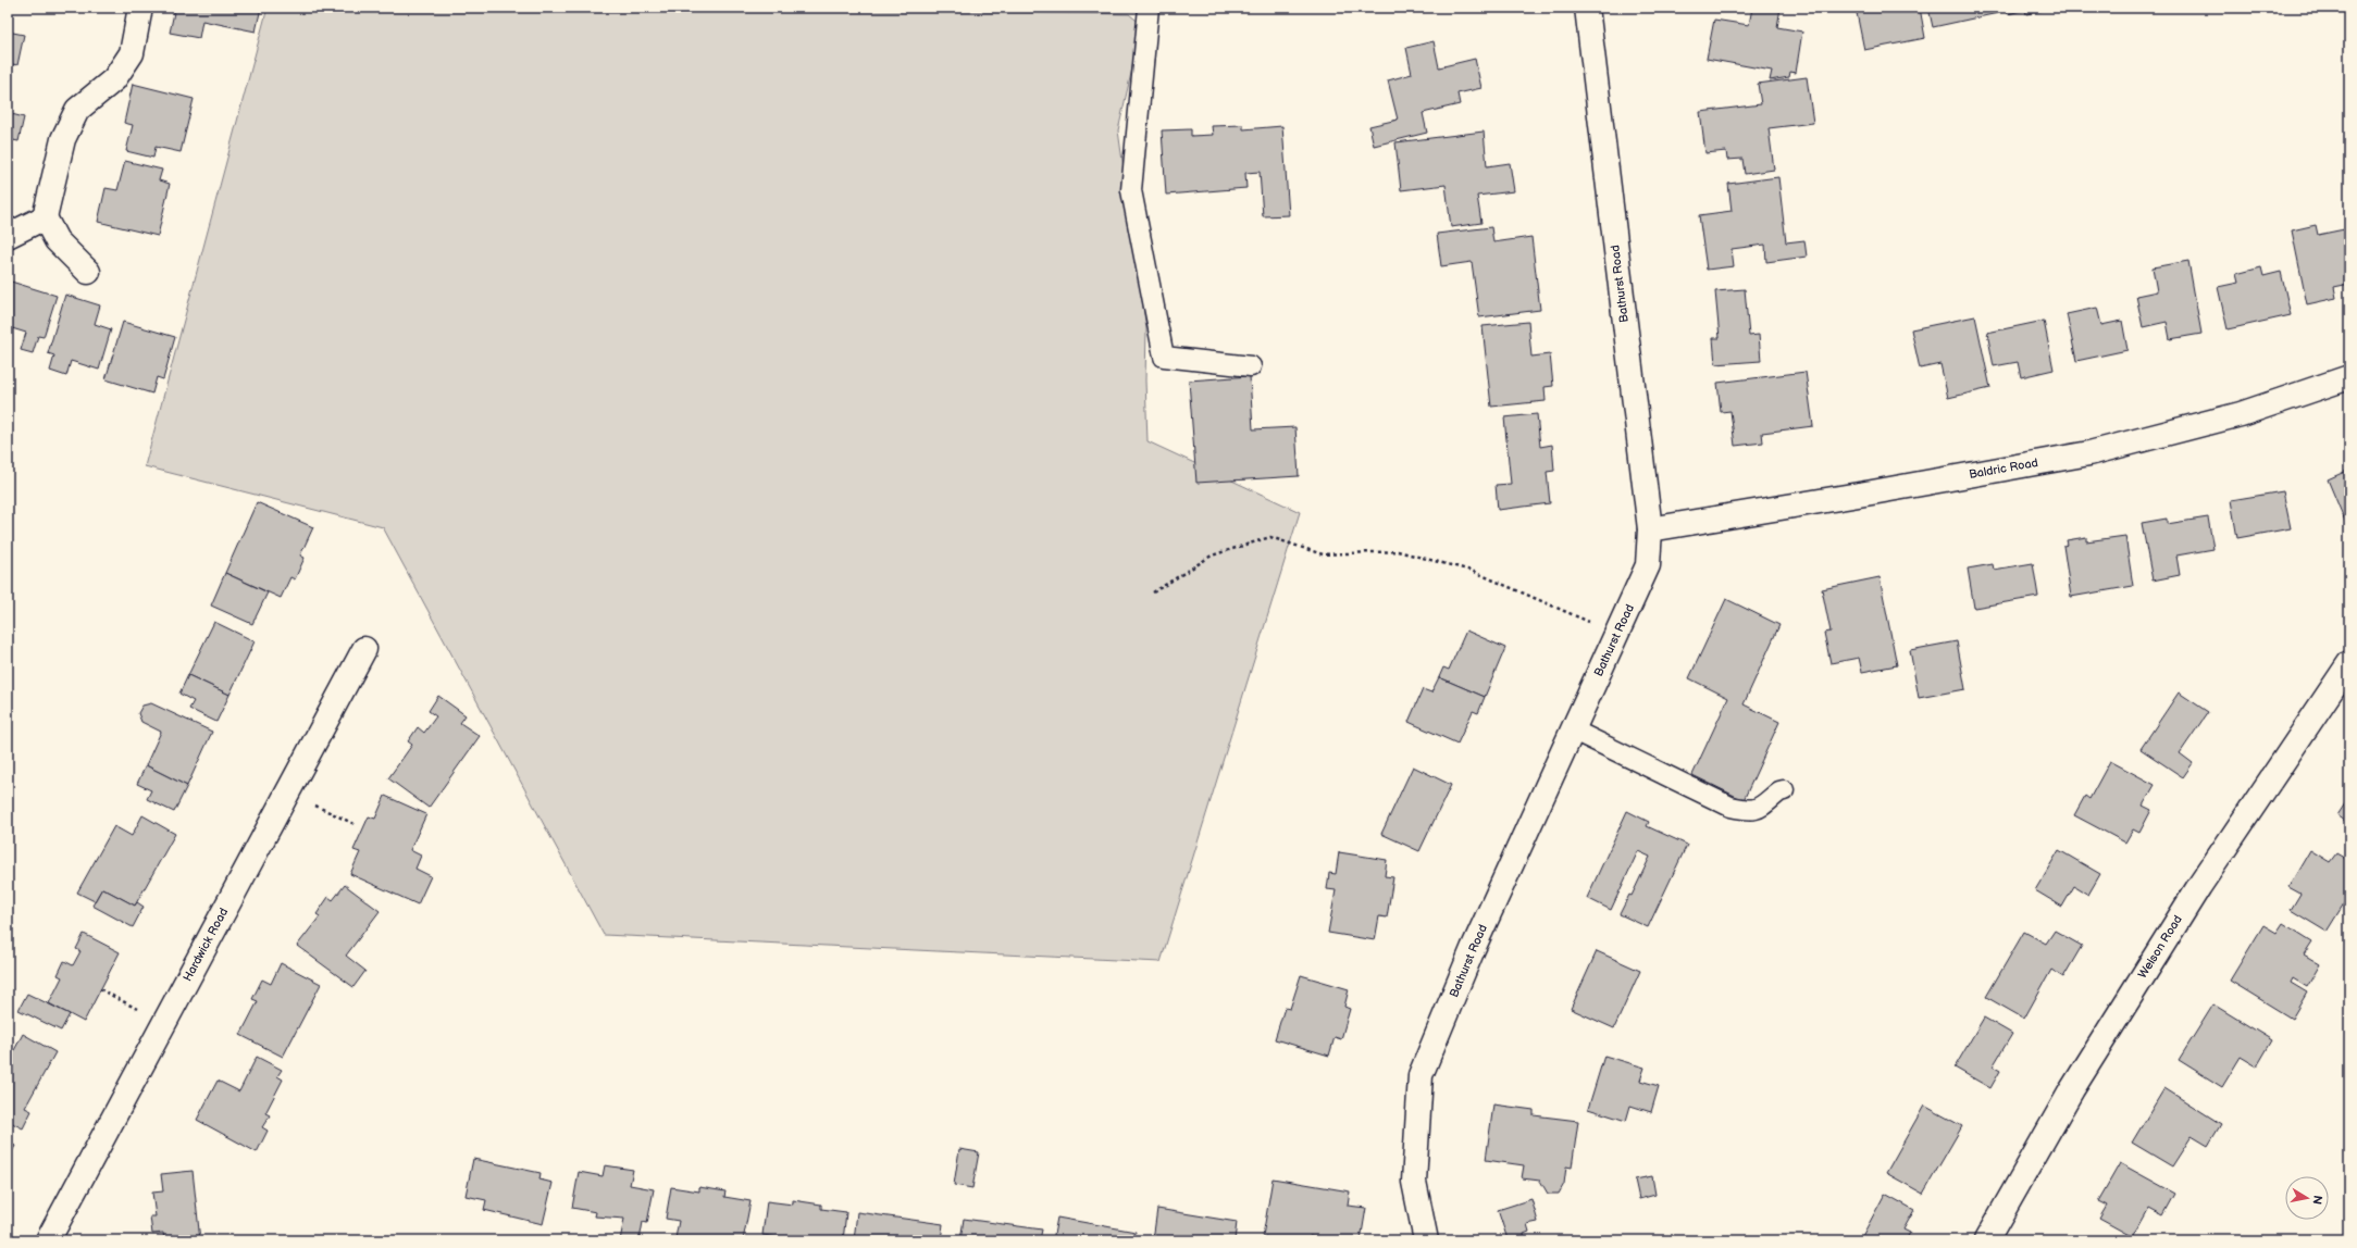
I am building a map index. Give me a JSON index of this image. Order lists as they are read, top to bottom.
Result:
{
  "streets": {
    "street": [
      "Bathurst Road",
      "Baldric Road",
      "Hardwick Road",
      "Welson Road"
    ]
  },
  "crossings": [
    ["Bathurst Road", "Baldric Road"]
  ],
  "north": "right"
}
